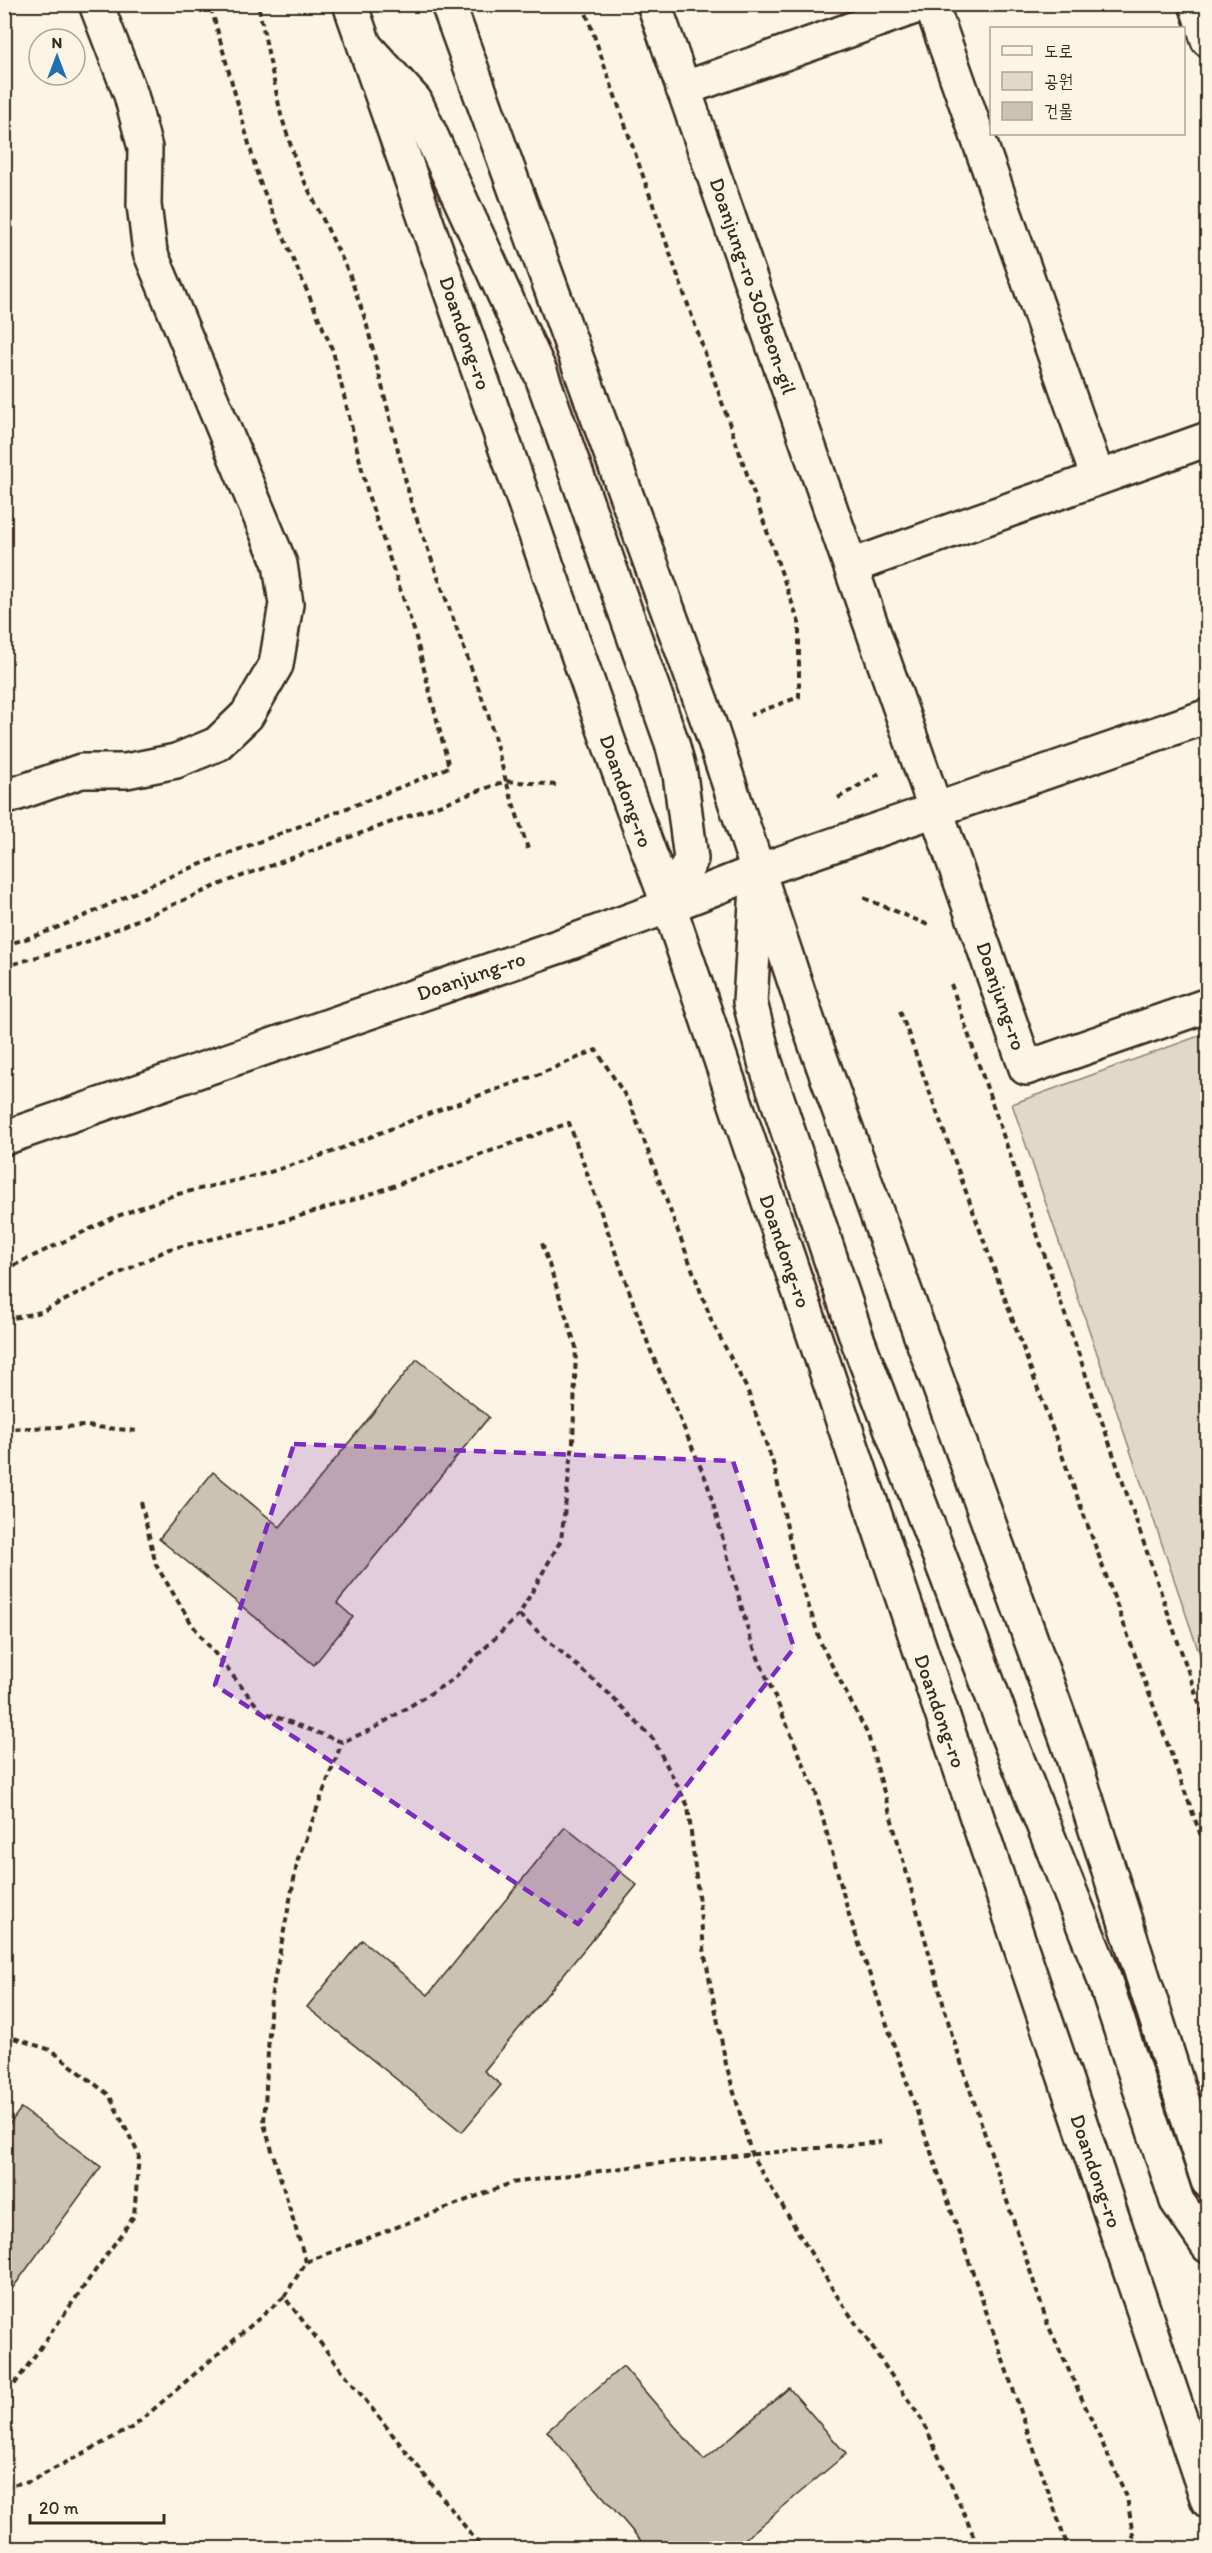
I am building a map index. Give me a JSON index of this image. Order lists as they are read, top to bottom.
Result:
{
  "streets": {
    "main road": ["Doanjung-ro 305beon-gil", "Doandong-ro", "Doanjung-ro"]
  },
  "crossings": [
    ["Doanjung-ro 305beon-gil", "Doanjung-ro"],
    ["Doandong-ro", "Doanjung-ro"]
  ],
  "legend": ["도로", "공원", "건물"],
  "scale_bar": "20 m",
  "north": "top"
}
